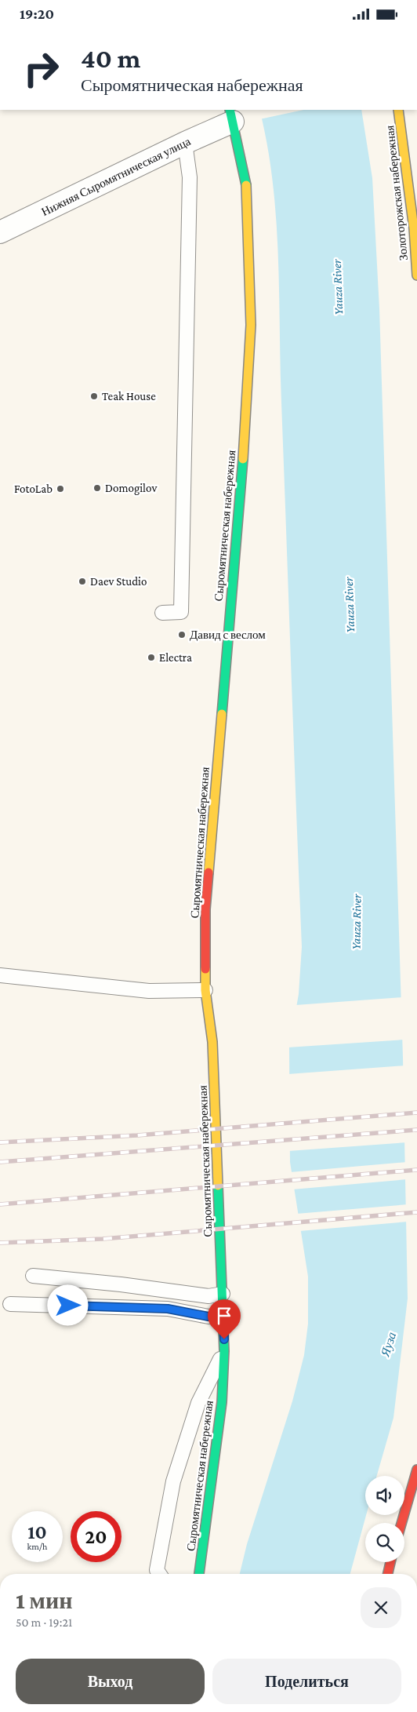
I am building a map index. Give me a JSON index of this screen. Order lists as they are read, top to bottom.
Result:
{
  "streets": {
    "main road": ["Золоторожская набережная", "Сыромятническая набережная"],
    "street": ["Нижняя Сыромятническая улица"]
  },
  "crossings": [
    ["Нижняя Сыромятническая улица", "Сыромятническая набережная"]
  ],
  "water": ["Yauza River", "Яуза"],
  "places": [
    "Teak House",
    "Domogilov",
    "FotoLab",
    "Daev Studio",
    "Давид с веслом",
    "Electra"
  ],
  "page": {
    "status": "19:20",
    "turn": ["40 m", "Сыромятническая набережная"],
    "speed": "10 km/h",
    "limit": "20",
    "heading": ["1 мин", "50 m · 19:21"],
    "buttons": ["Выход", "Поделиться"]
  }
}
